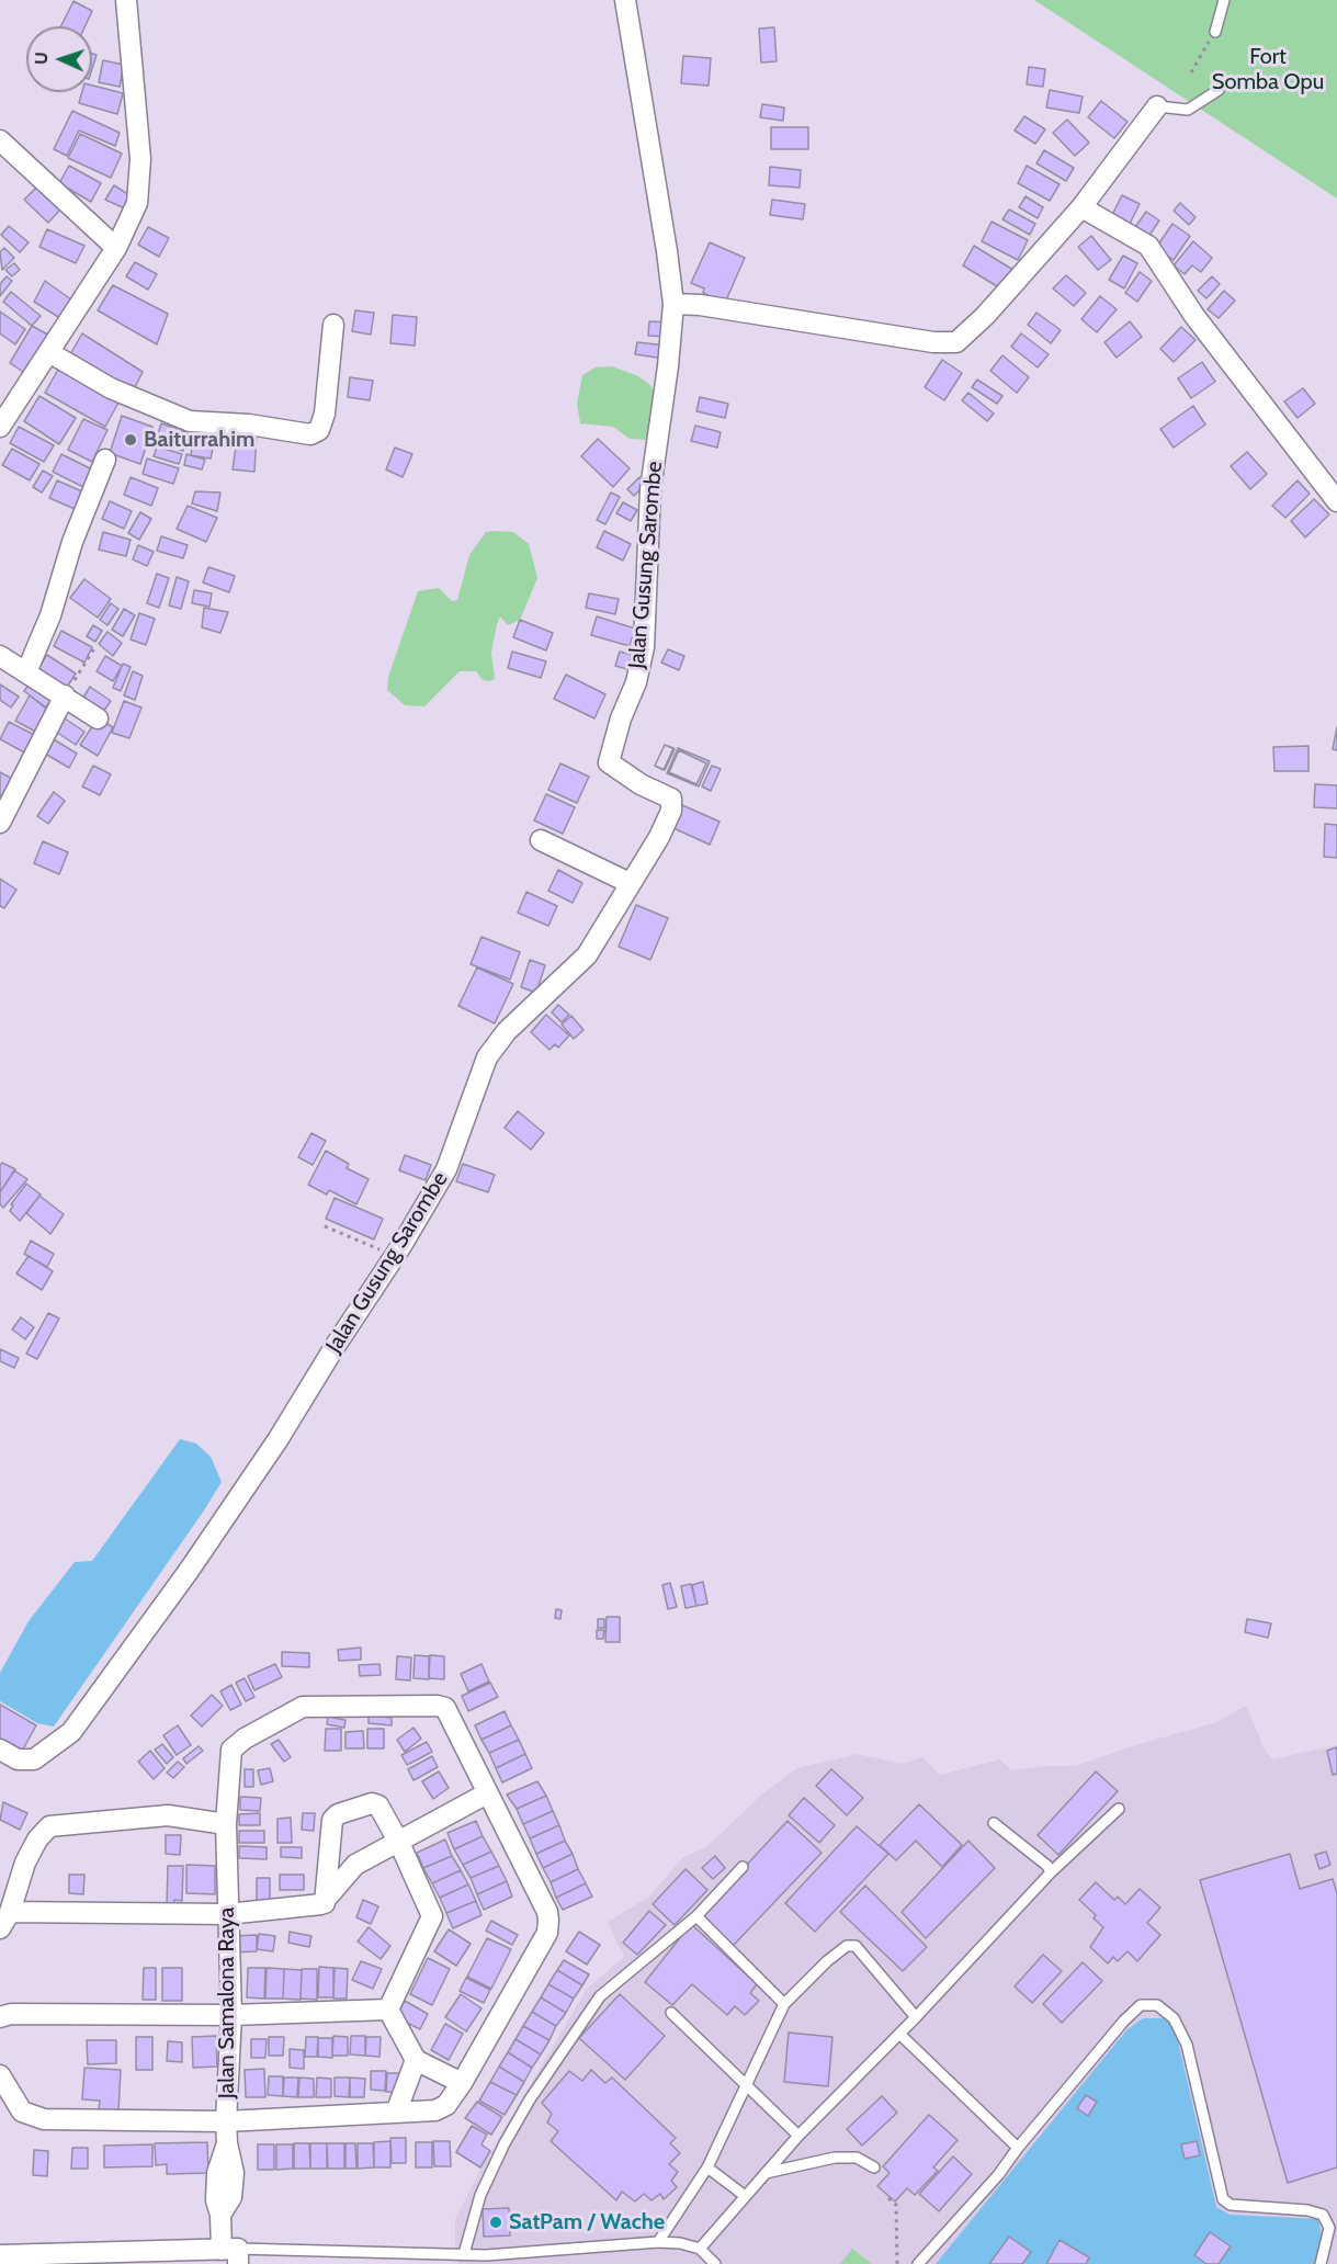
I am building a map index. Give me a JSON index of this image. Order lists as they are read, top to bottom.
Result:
{
  "streets": {
    "street": ["Jalan Gusung Sarombe", "Jalan Samalona Raya"]
  },
  "parks": ["Fort Somba Opu"],
  "places": ["Baiturrahim", "SatPam / Wache"],
  "north": "left"
}
